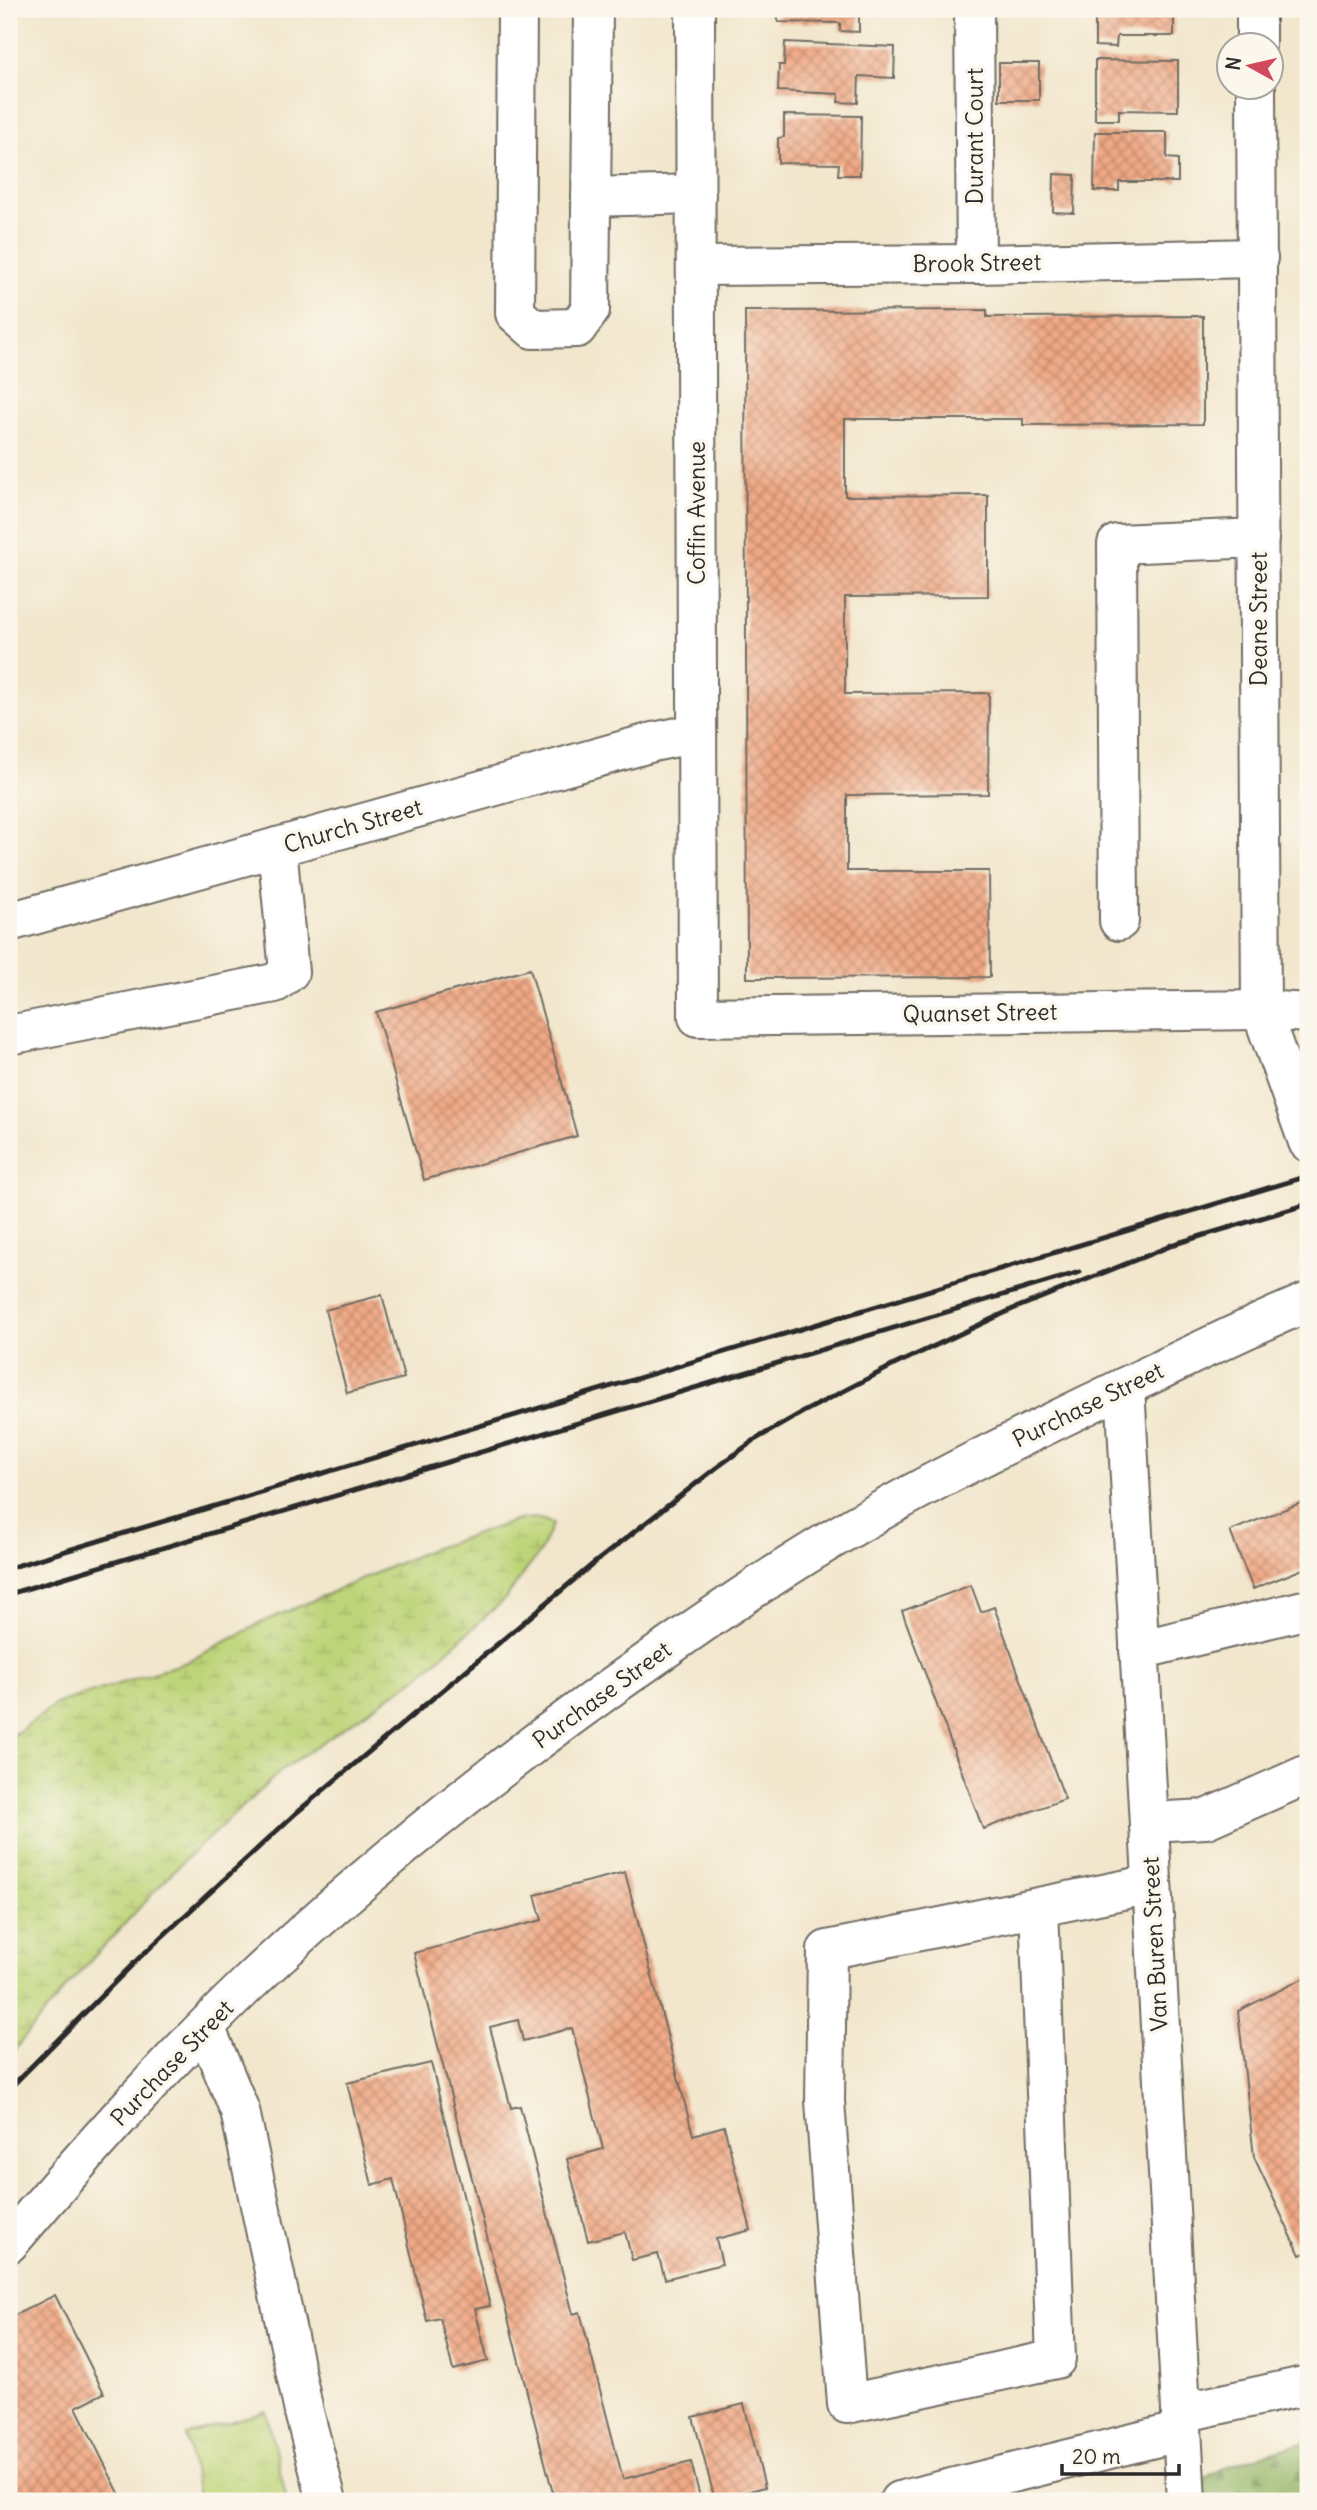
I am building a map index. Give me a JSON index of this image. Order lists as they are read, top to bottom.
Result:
{
  "streets": {
    "main road": [
      "Durant Court",
      "Brook Street",
      "Coffin Avenue",
      "Deane Street",
      "Church Street",
      "Quanset Street",
      "Purchase Street",
      "Van Buren Street"
    ]
  },
  "crossings": [
    ["Durant Court", "Brook Street"],
    ["Brook Street", "Coffin Avenue"],
    ["Brook Street", "Deane Street"],
    ["Coffin Avenue", "Church Street"],
    ["Coffin Avenue", "Quanset Street"],
    ["Deane Street", "Quanset Street"],
    ["Purchase Street", "Van Buren Street"]
  ],
  "scale_bar": "20 m",
  "north": "left"
}
